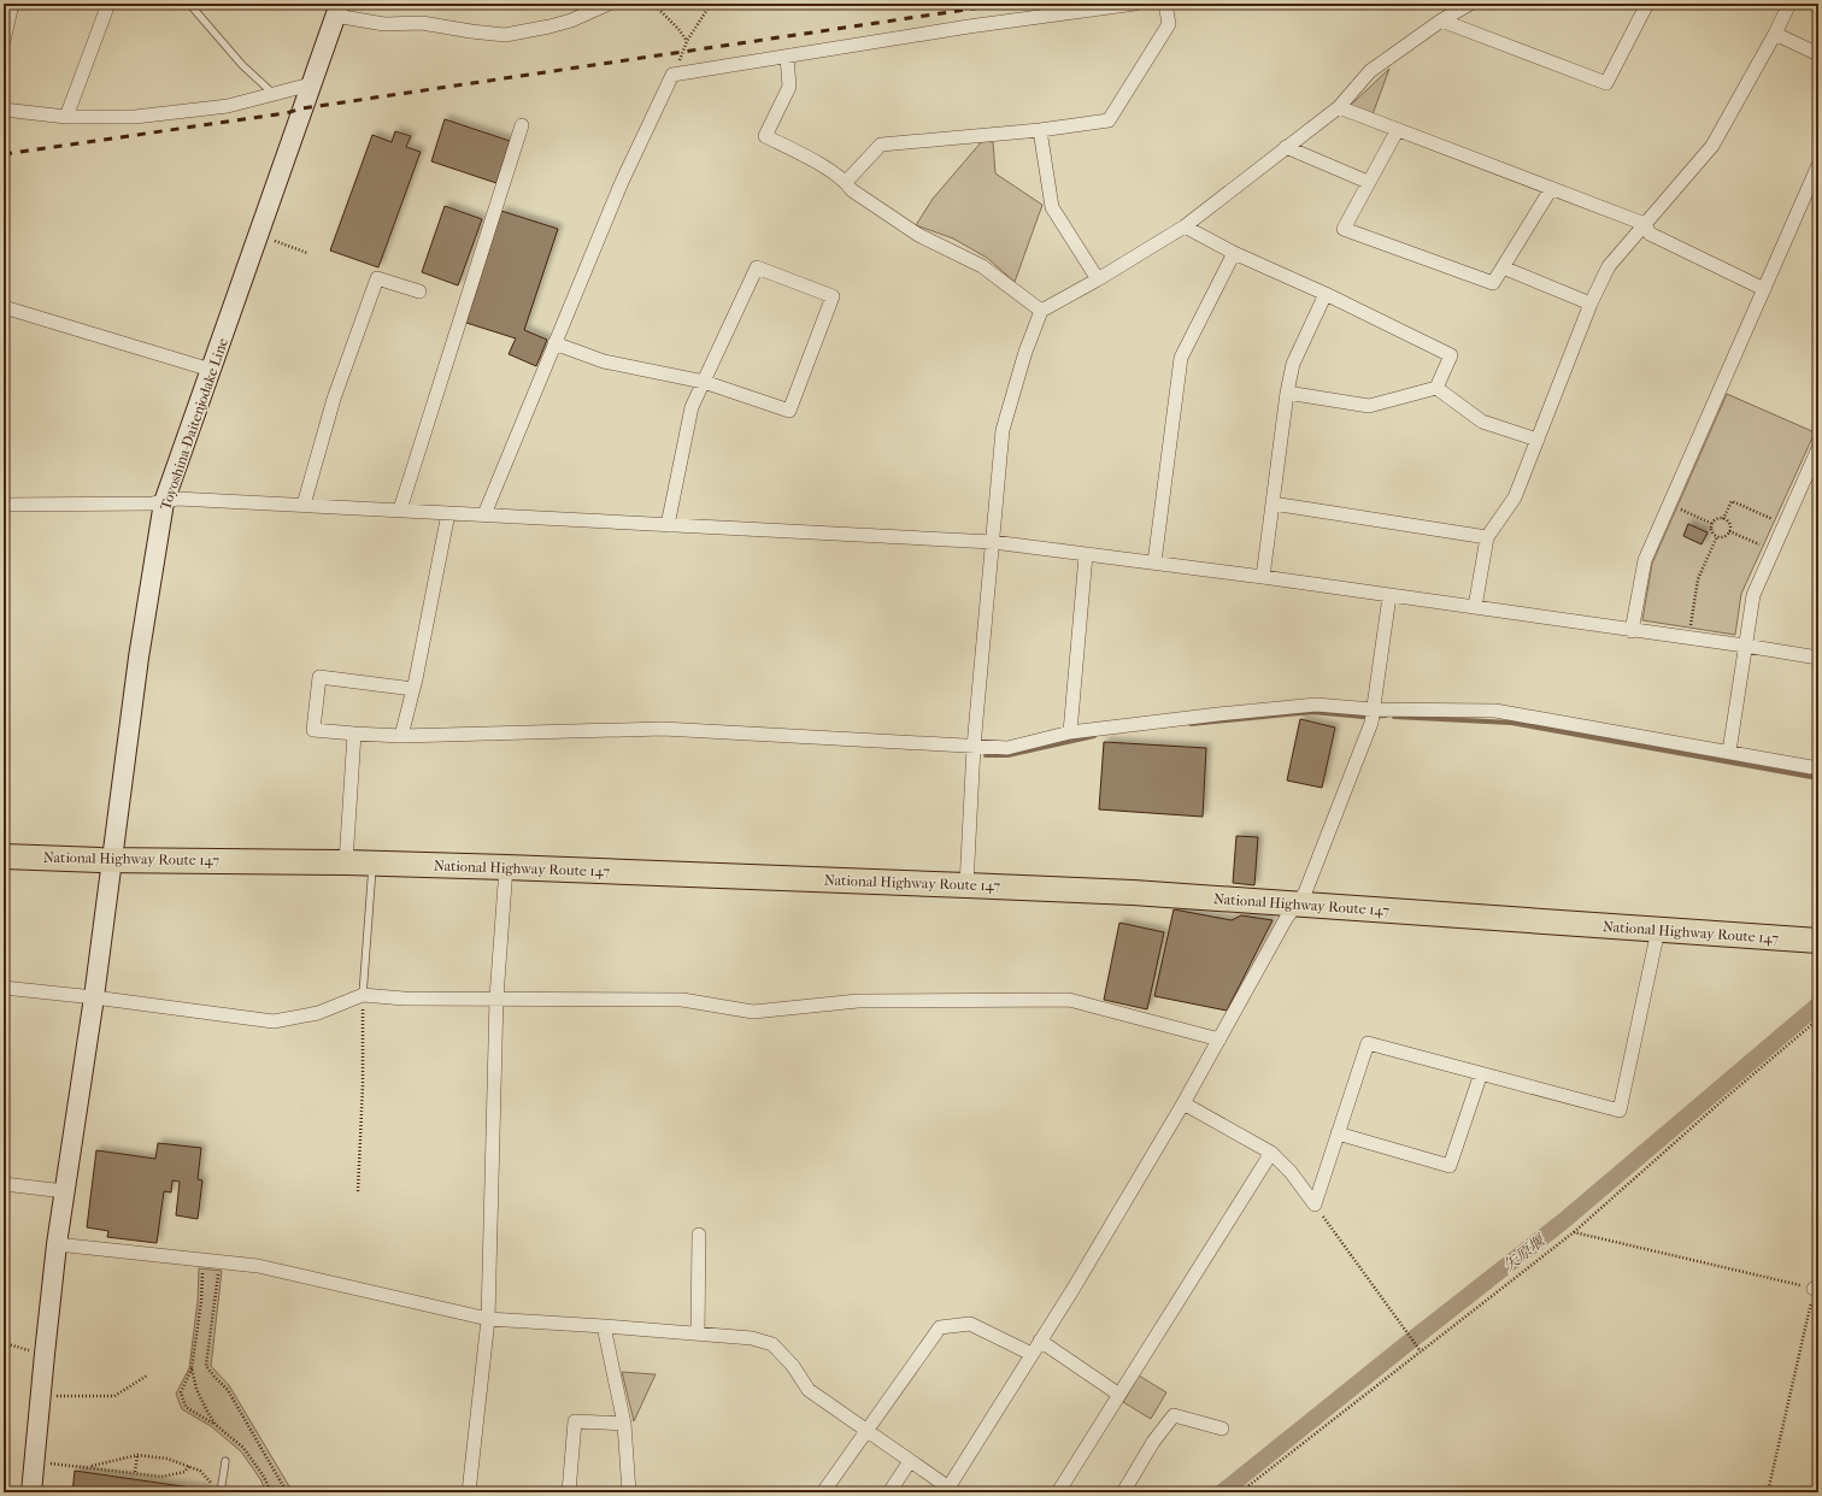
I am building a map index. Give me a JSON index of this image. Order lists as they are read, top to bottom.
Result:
{
  "streets": {
    "highway": ["National Highway Route 147"],
    "main road": ["Toyoshina-Daitenjodake Line"]
  },
  "crossings": [
    ["Toyoshina-Daitenjodake Line", "National Highway Route 147"]
  ],
  "water": ["矢原堰"]
}
